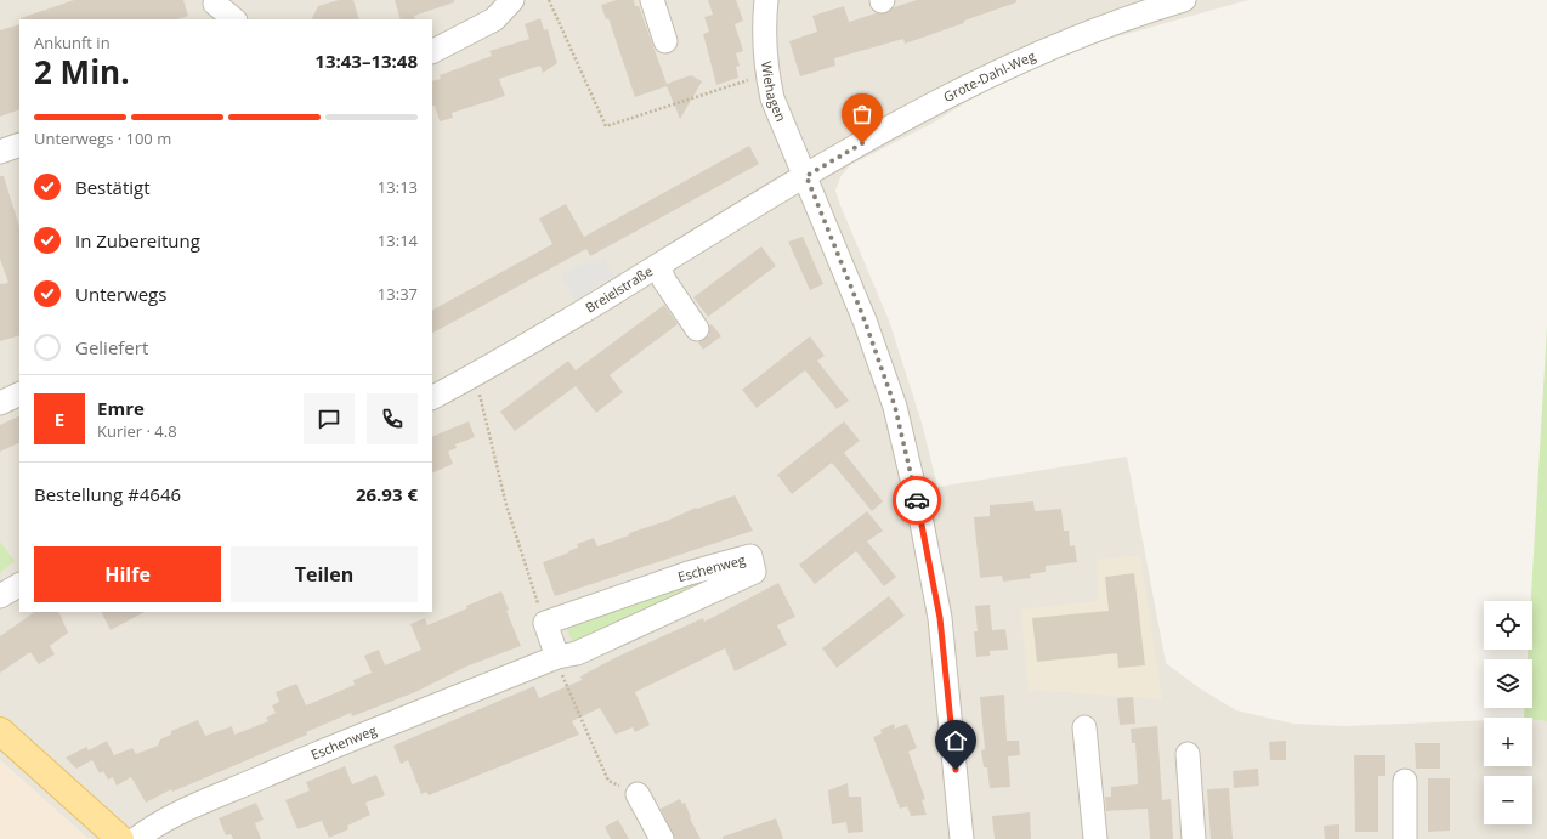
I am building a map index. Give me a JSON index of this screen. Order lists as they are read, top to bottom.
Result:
{
  "streets": {
    "street": [
      "Grote-Dahl-Weg",
      "Wiehagen",
      "Breielstraße",
      "Eschenweg"
    ]
  },
  "crossings": [
    ["Grote-Dahl-Weg", "Wiehagen"],
    ["Grote-Dahl-Weg", "Breielstraße"],
    ["Wiehagen", "Breielstraße"]
  ],
  "page": {
    "heading": ["2 Min.", "Ankunft in", "13:43–13:48"],
    "panel": [
      "Emre",
      "Kurier · 4.8",
      "Bestellung #4646",
      "26.93 €"
    ],
    "bar": "Unterwegs · 100 m",
    "list": [
      ["Bestätigt", "13:13"],
      ["In Zubereitung", "13:14"],
      ["Unterwegs", "13:37"],
      "Geliefert"
    ],
    "round": "E",
    "buttons": ["Hilfe", "Teilen"],
    "map_buttons": ["+", "−"]
  }
}
